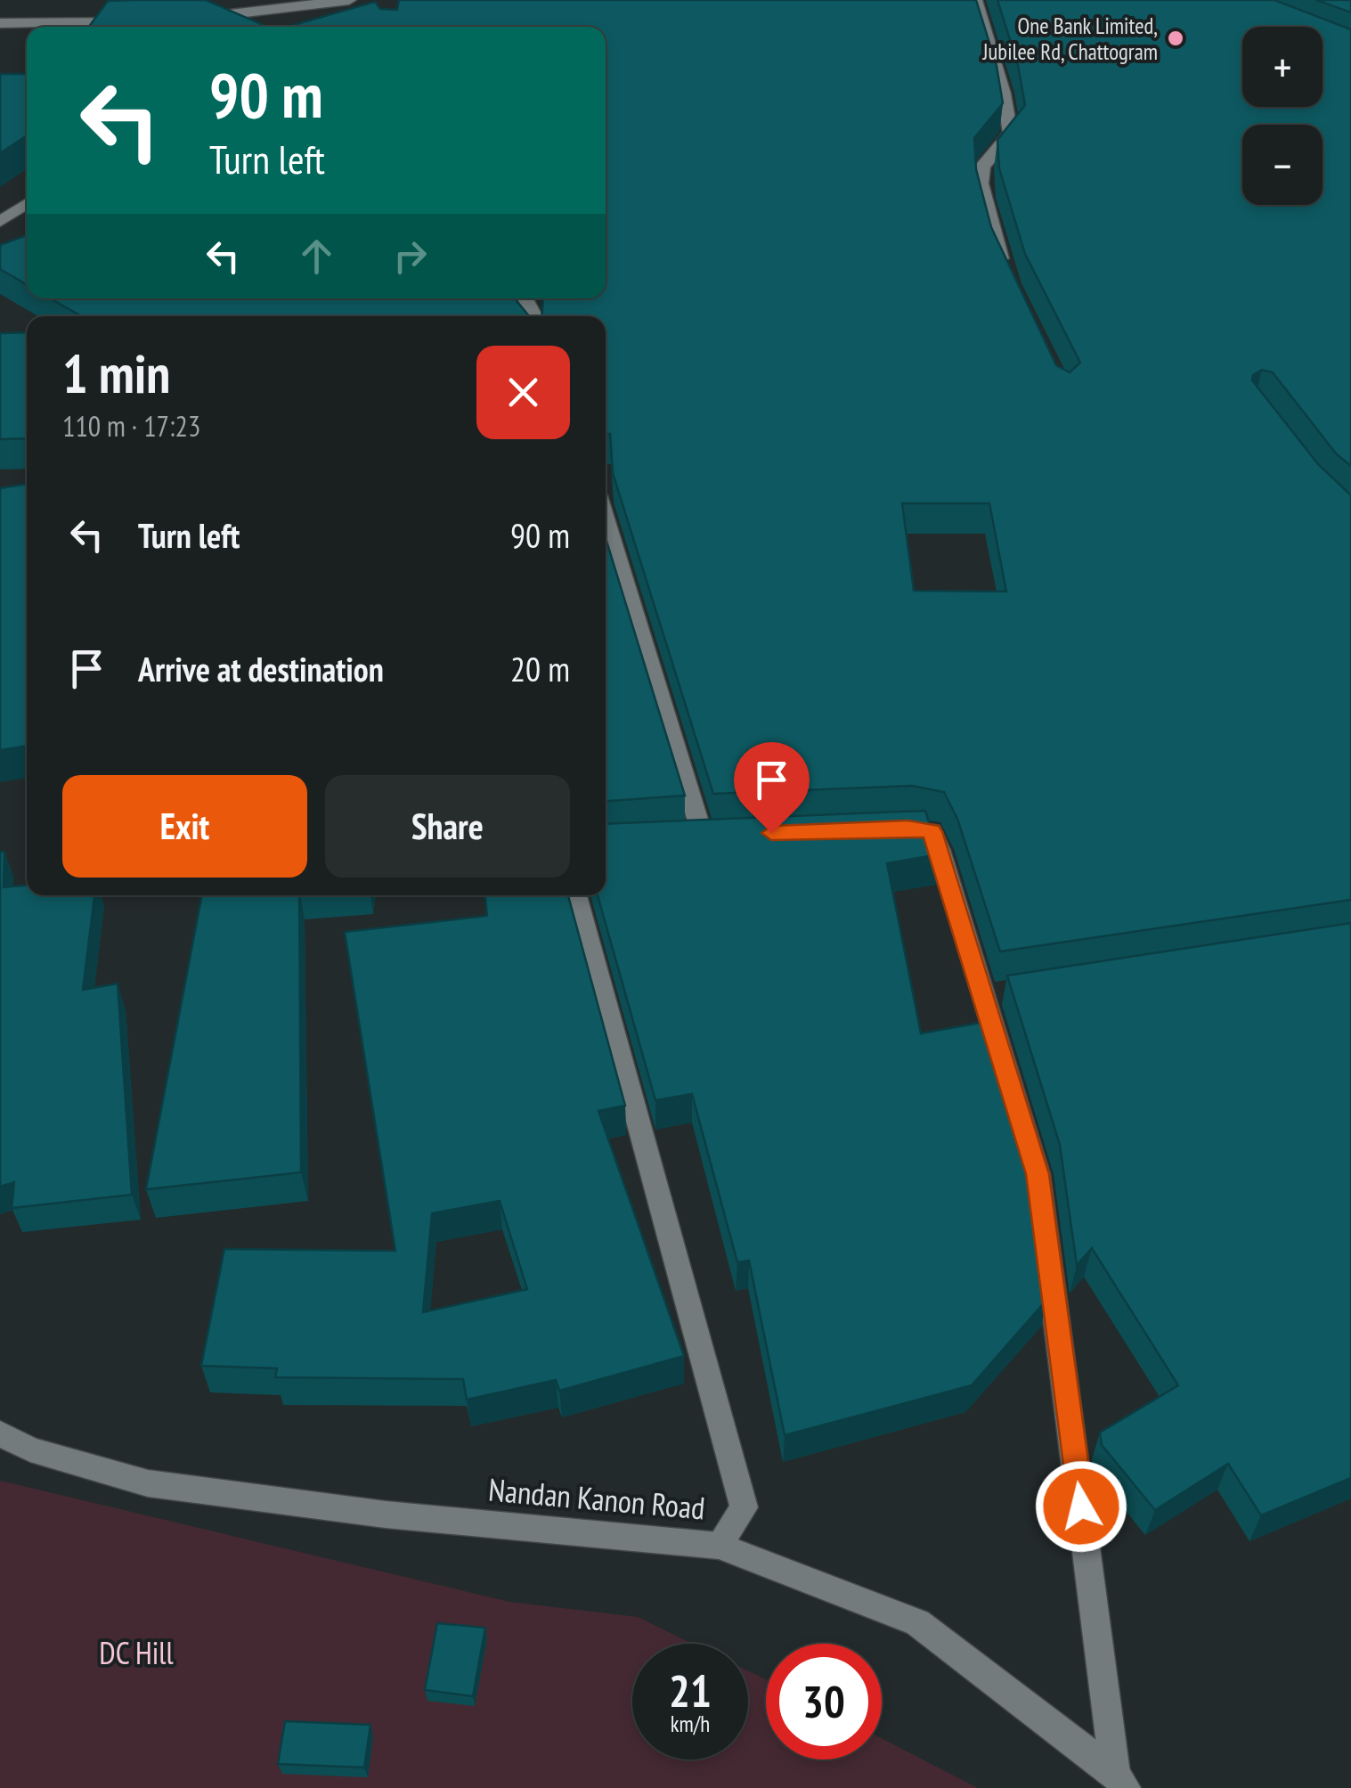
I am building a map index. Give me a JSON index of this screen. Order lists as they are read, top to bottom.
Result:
{
  "streets": {
    "street": ["Nandan Kanon Road"]
  },
  "parks": ["DC Hill"],
  "places": ["One Bank Limited, Jubilee Rd, Chattogram"],
  "page": {
    "map_buttons": ["+", "−"],
    "turn": ["90 m", "Turn left"],
    "heading": ["1 min", "110 m · 17:23"],
    "list": [
      {
        "name": "Turn left",
        "value": "90 m"
      },
      {
        "name": "Arrive at destination",
        "value": "20 m"
      }
    ],
    "buttons": ["Exit", "Share"],
    "speed": "21 km/h",
    "limit": "30"
  }
}
